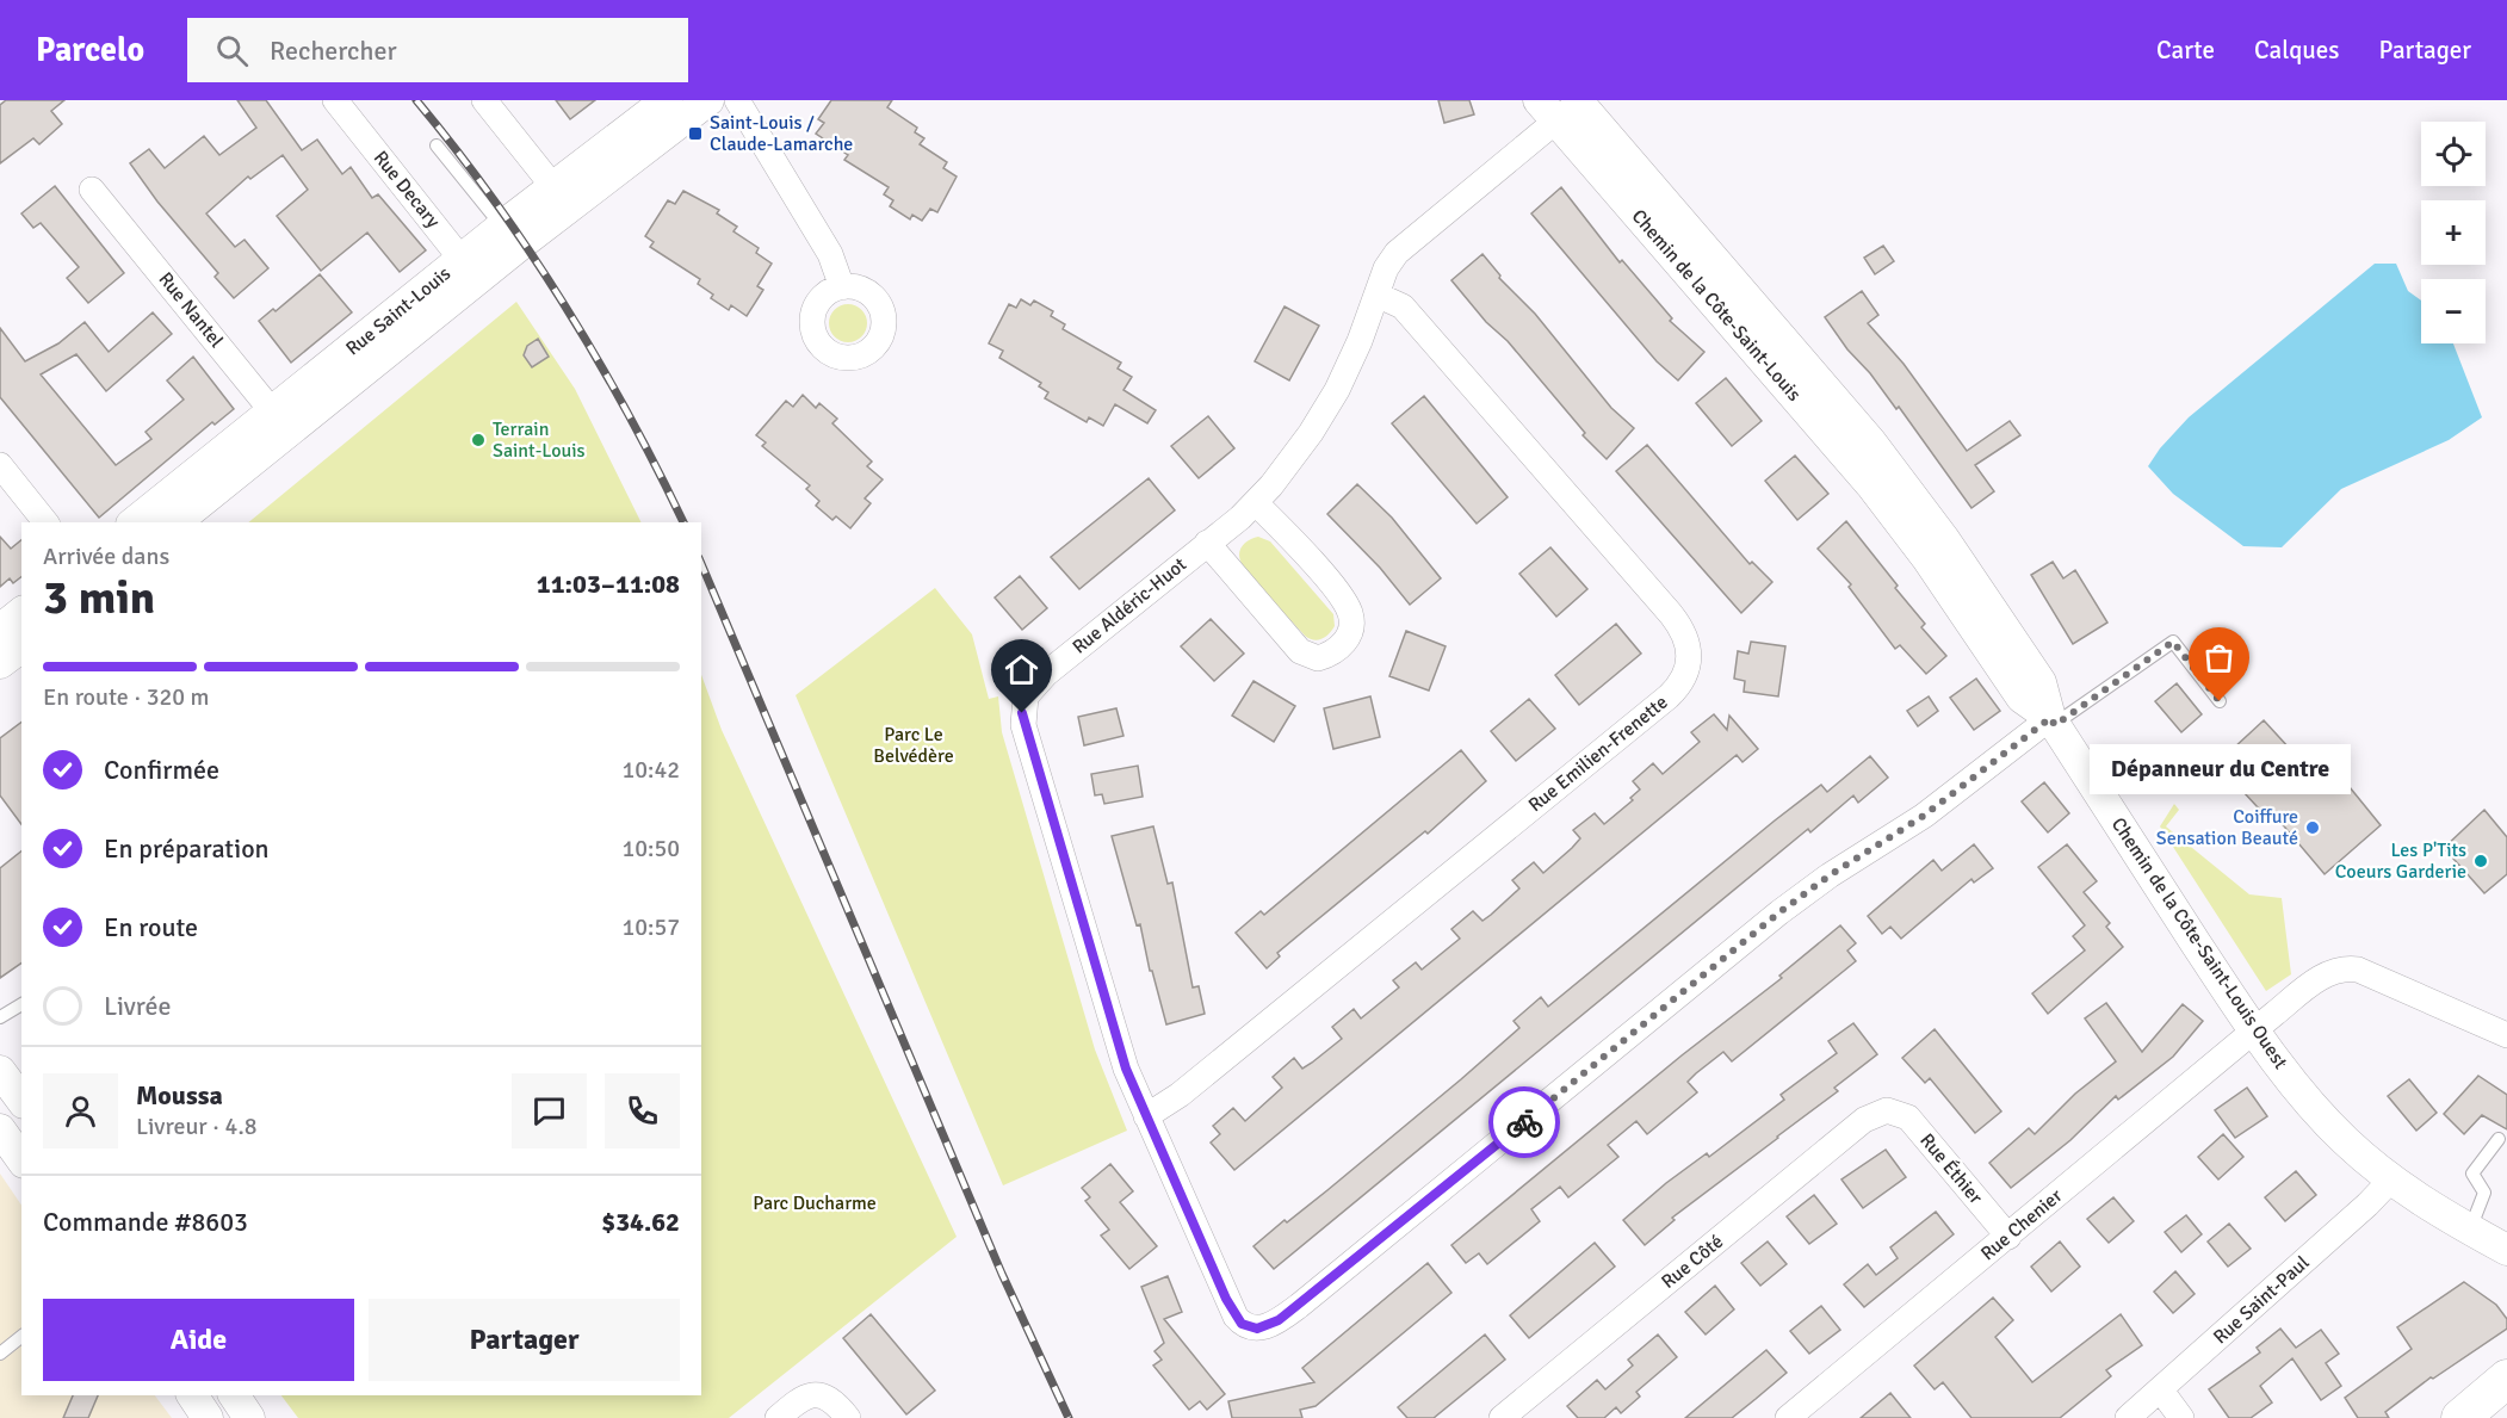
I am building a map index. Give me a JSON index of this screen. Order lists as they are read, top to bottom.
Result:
{
  "streets": {
    "street": [
      "Rue Decary",
      "Chemin de la Côte-Saint-Louis",
      "Rue Nantel",
      "Rue Saint-Louis",
      "Rue Aldéric-Huot",
      "Rue Emilien-Frenette",
      "Chemin de la Côte-Saint-Louis Ouest",
      "Rue Éthier",
      "Rue Chenier",
      "Rue Côté",
      "Rue Saint-Paul"
    ]
  },
  "crossings": [
    ["Rue Decary", "Rue Saint-Louis"],
    ["Chemin de la Côte-Saint-Louis", "Rue Aldéric-Huot"],
    ["Chemin de la Côte-Saint-Louis", "Chemin de la Côte-Saint-Louis Ouest"],
    ["Rue Nantel", "Rue Saint-Louis"],
    ["Rue Aldéric-Huot", "Rue Emilien-Frenette"],
    ["Rue Aldéric-Huot", "Chemin de la Côte-Saint-Louis Ouest"],
    ["Chemin de la Côte-Saint-Louis Ouest", "Rue Chenier"],
    ["Chemin de la Côte-Saint-Louis Ouest", "Rue Saint-Paul"],
    ["Rue Éthier", "Rue Chenier"],
    ["Rue Éthier", "Rue Côté"]
  ],
  "parks": ["Parc Le Belvédère", "Parc Ducharme"],
  "places": {
    "transit": ["Saint-Louis / Claude-Lamarche"],
    "other": [
      "Terrain Saint-Louis",
      "Dépanneur du Centre",
      "Coiffure Sensation Beauté",
      "Les P'Tits Coeurs Garderie"
    ]
  },
  "page": {
    "header": "Parcelo",
    "search": "Rechercher",
    "nav": ["Carte", "Calques", "Partager"],
    "map_buttons": ["+", "−"],
    "heading": ["3 min", "Arrivée dans", "11:03–11:08"],
    "panel": [
      "Moussa",
      "Livreur · 4.8",
      "Commande #8603",
      "$34.62"
    ],
    "bar": "En route · 320 m",
    "list": [
      ["Confirmée", "10:42"],
      ["En préparation", "10:50"],
      ["En route", "10:57"],
      "Livrée"
    ],
    "bubble": "Dépanneur du Centre",
    "buttons": ["Aide", "Partager"]
  }
}
